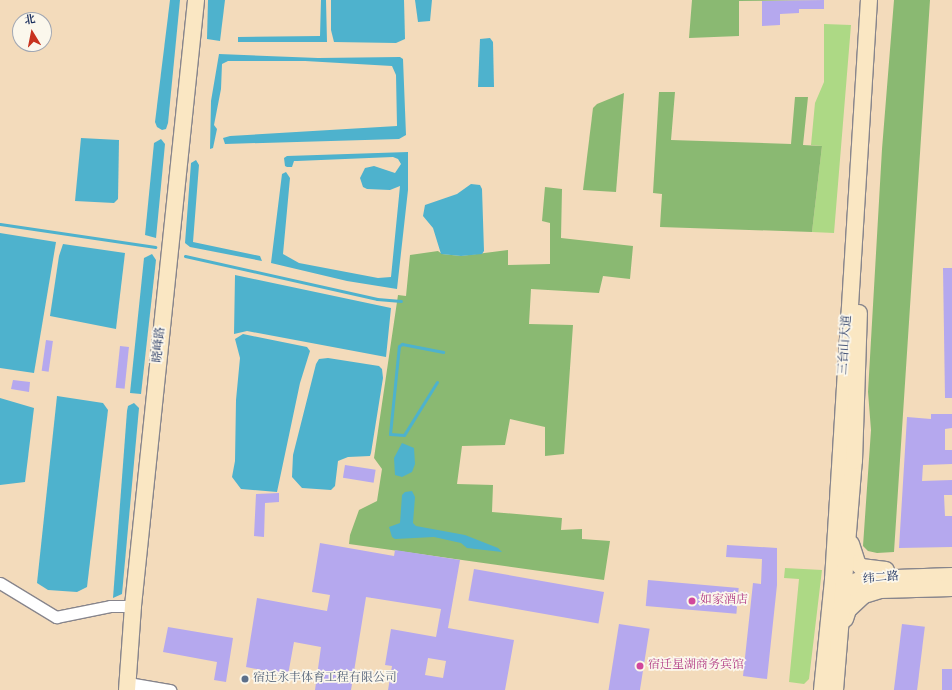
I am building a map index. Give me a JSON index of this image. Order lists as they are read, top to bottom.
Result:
{
  "streets": {
    "main road": ["晓峰路", "三台山大道", "纬二路"]
  },
  "crossings": [
    ["三台山大道", "纬二路"]
  ],
  "places": ["如家酒店", "宿迁星湖商务宾馆", "宿迁永丰体育工程有限公司"],
  "north": "top"
}
